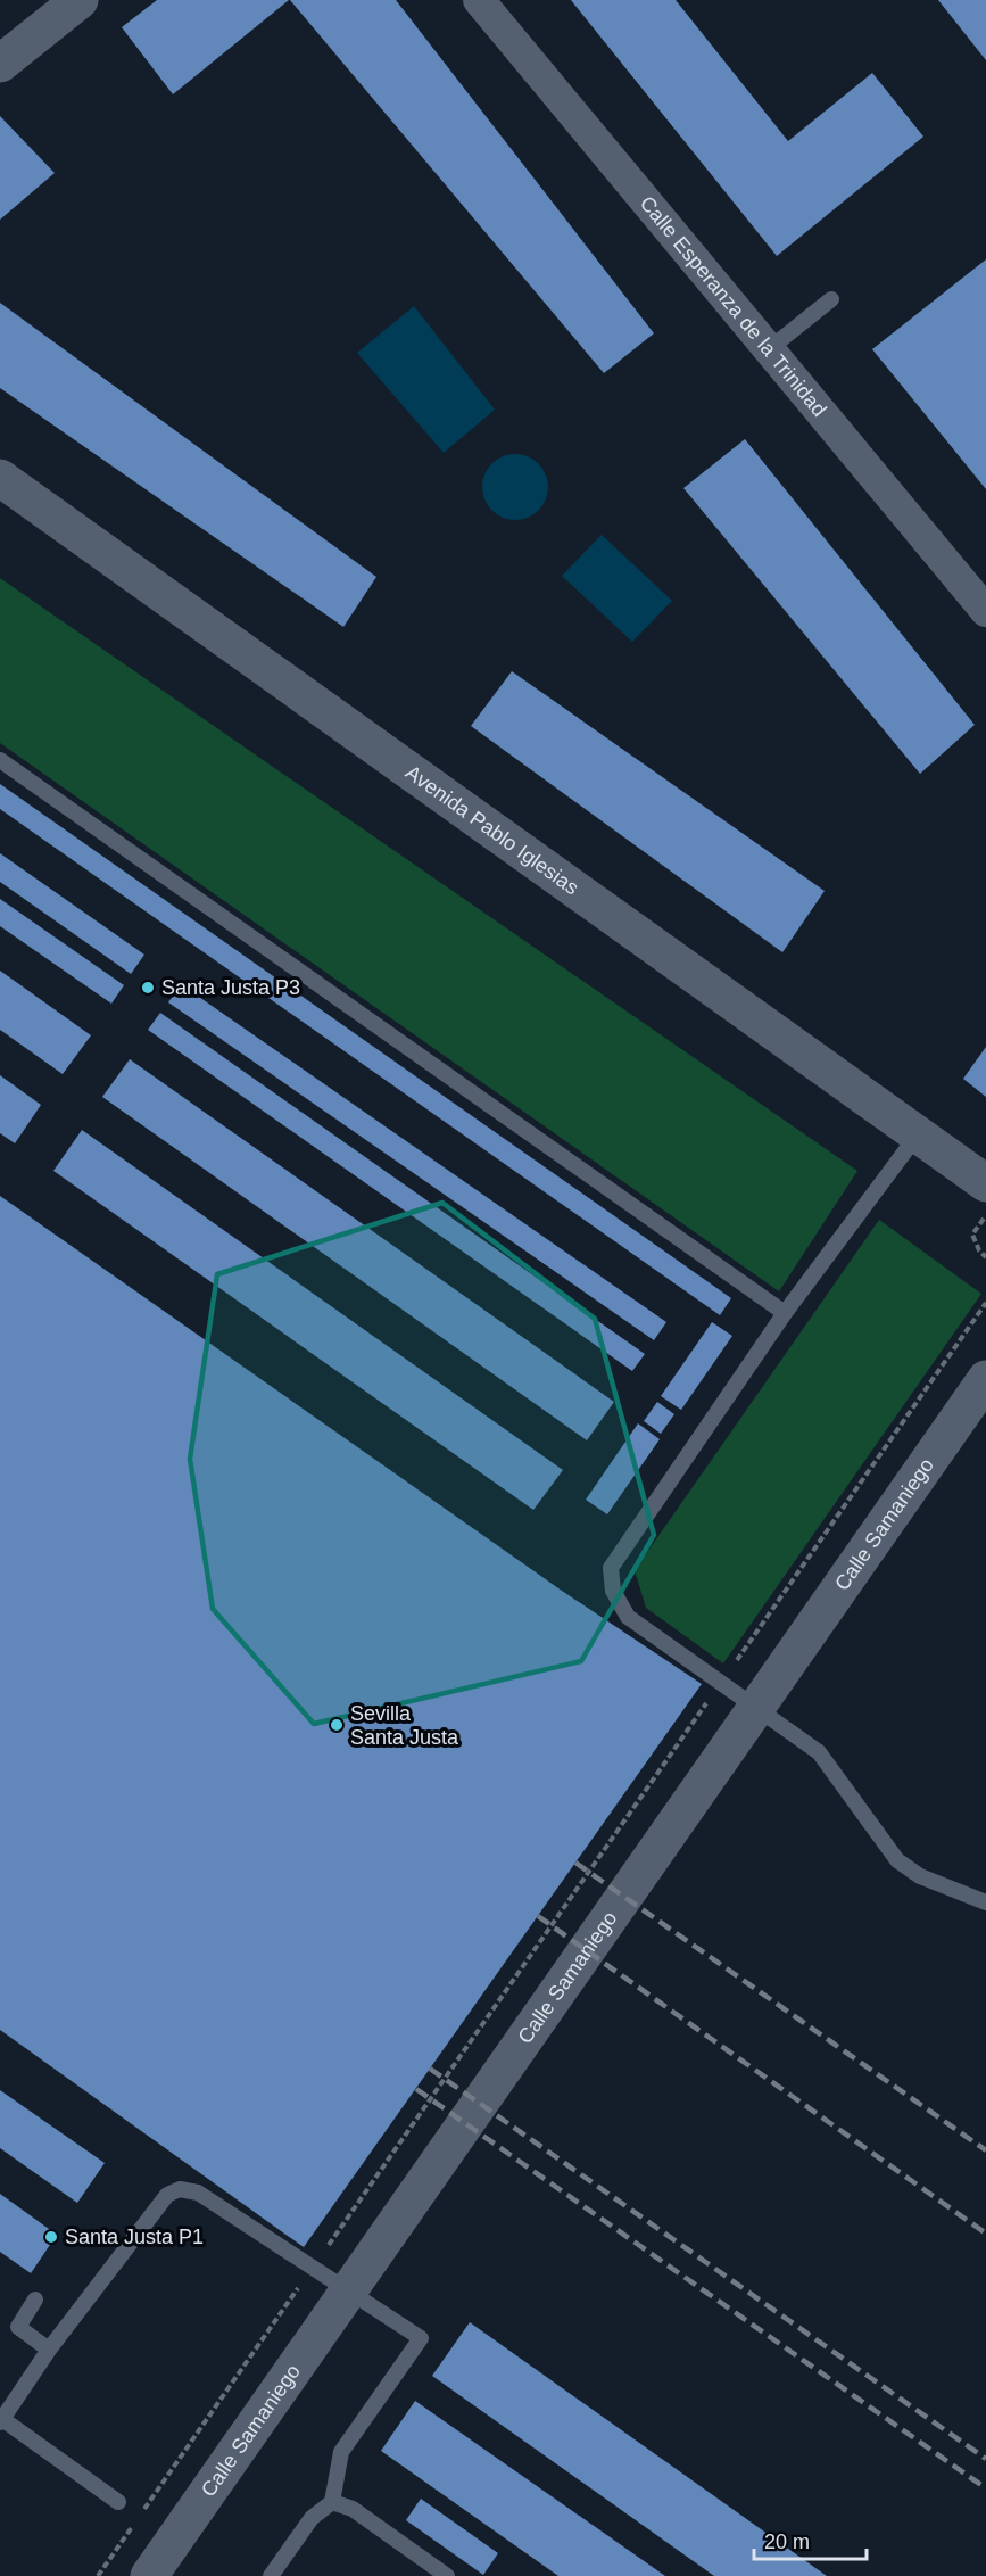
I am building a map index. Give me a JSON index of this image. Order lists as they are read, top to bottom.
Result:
{
  "streets": {
    "main road": ["Avenida Pablo Iglesias", "Calle Samaniego"],
    "street": ["Calle Esperanza de la Trinidad"]
  },
  "places": ["Santa Justa P3", "Sevilla Santa Justa", "Santa Justa P1"],
  "scale_bar": "20 m"
}
